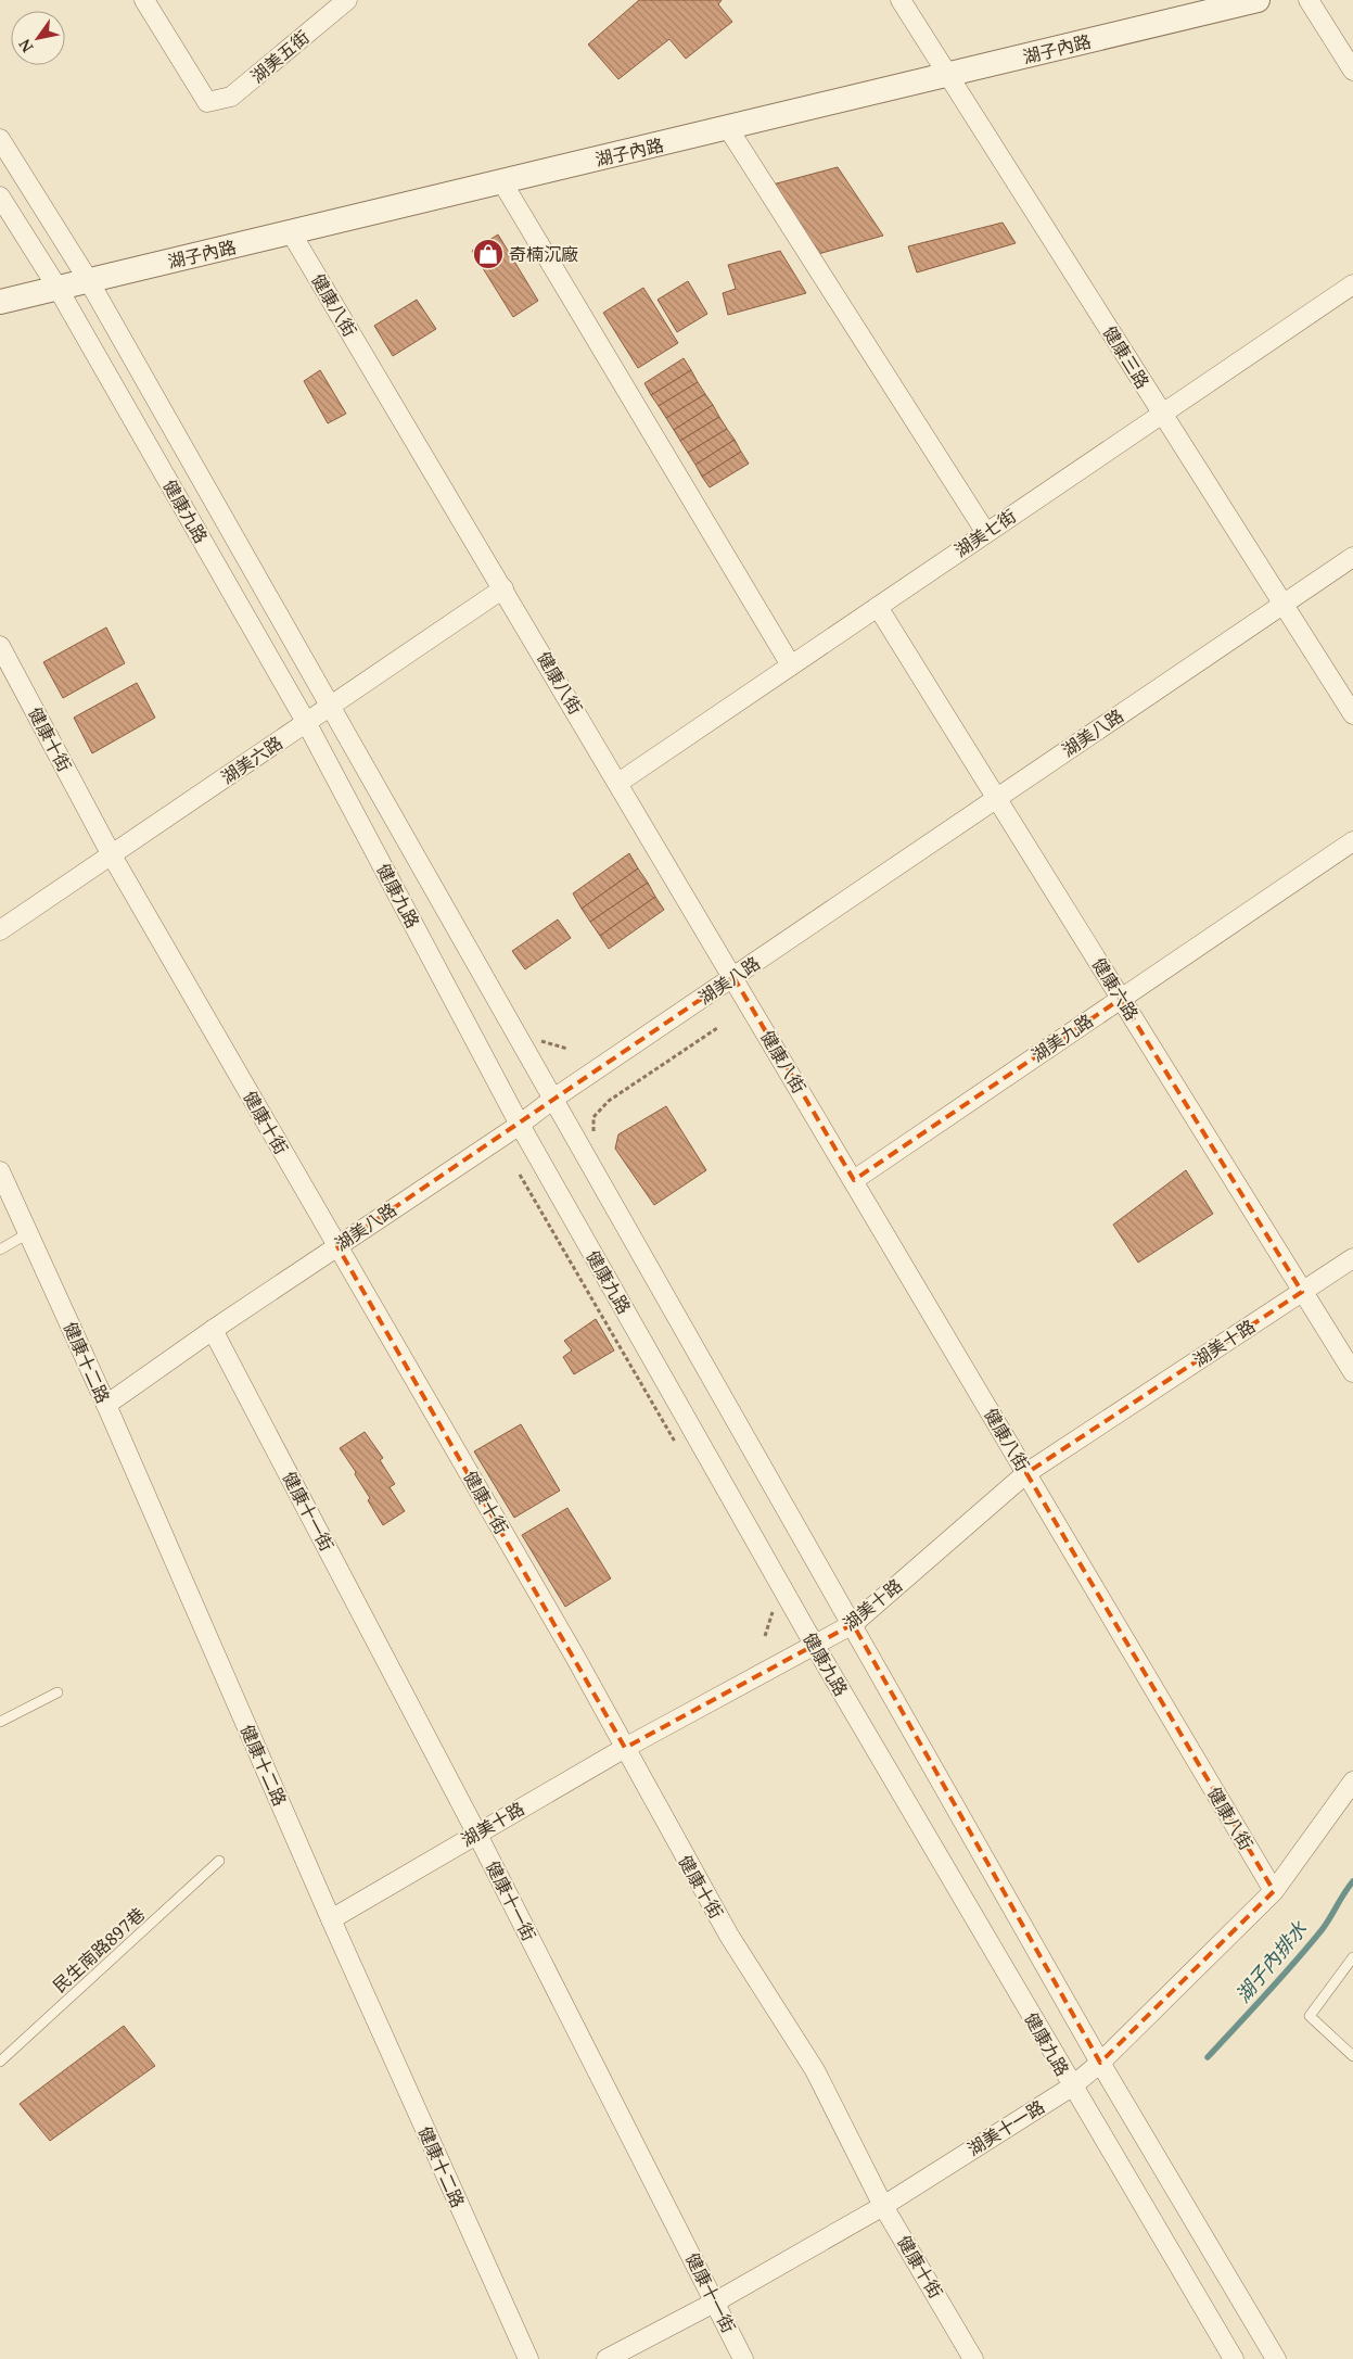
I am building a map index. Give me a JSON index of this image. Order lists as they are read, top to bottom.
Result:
{
  "streets": {
    "street": [
      "湖子內路",
      "湖美五街",
      "健康八街",
      "健康三路",
      "健康九路",
      "湖美七街",
      "湖美八路",
      "健康十街",
      "湖美六路",
      "健康六路",
      "湖美九路",
      "湖美十路",
      "健康十二路",
      "健康十一街",
      "湖美十一路"
    ],
    "lane": ["民生南路897巷"]
  },
  "crossings": [
    ["湖子內路", "健康八街"],
    ["湖子內路", "健康三路"],
    ["湖子內路", "健康九路"],
    ["健康八街", "湖美七街"],
    ["健康八街", "湖美八路"],
    ["健康八街", "湖美六路"],
    ["健康八街", "湖美九路"],
    ["健康八街", "湖美十路"],
    ["健康八街", "湖美十一路"],
    ["健康三路", "湖美七街"],
    ["健康三路", "湖美八路"],
    ["健康九路", "湖美八路"],
    ["健康九路", "湖美六路"],
    ["健康九路", "湖美十路"],
    ["健康九路", "湖美十一路"],
    ["湖美七街", "健康六路"],
    ["湖美八路", "健康十街"],
    ["湖美八路", "健康六路"],
    ["湖美八路", "健康十二路"],
    ["湖美八路", "健康十一街"],
    ["健康十街", "湖美六路"],
    ["健康十街", "湖美十路"],
    ["健康十街", "湖美十一路"],
    ["健康六路", "湖美九路"],
    ["健康六路", "湖美十路"],
    ["湖美十路", "健康十二路"],
    ["湖美十路", "健康十一街"],
    ["健康十一街", "湖美十一路"]
  ],
  "water": ["湖子內排水"],
  "places": {
    "shop": ["奇楠沉廠"]
  },
  "north": "bottom left"
}
